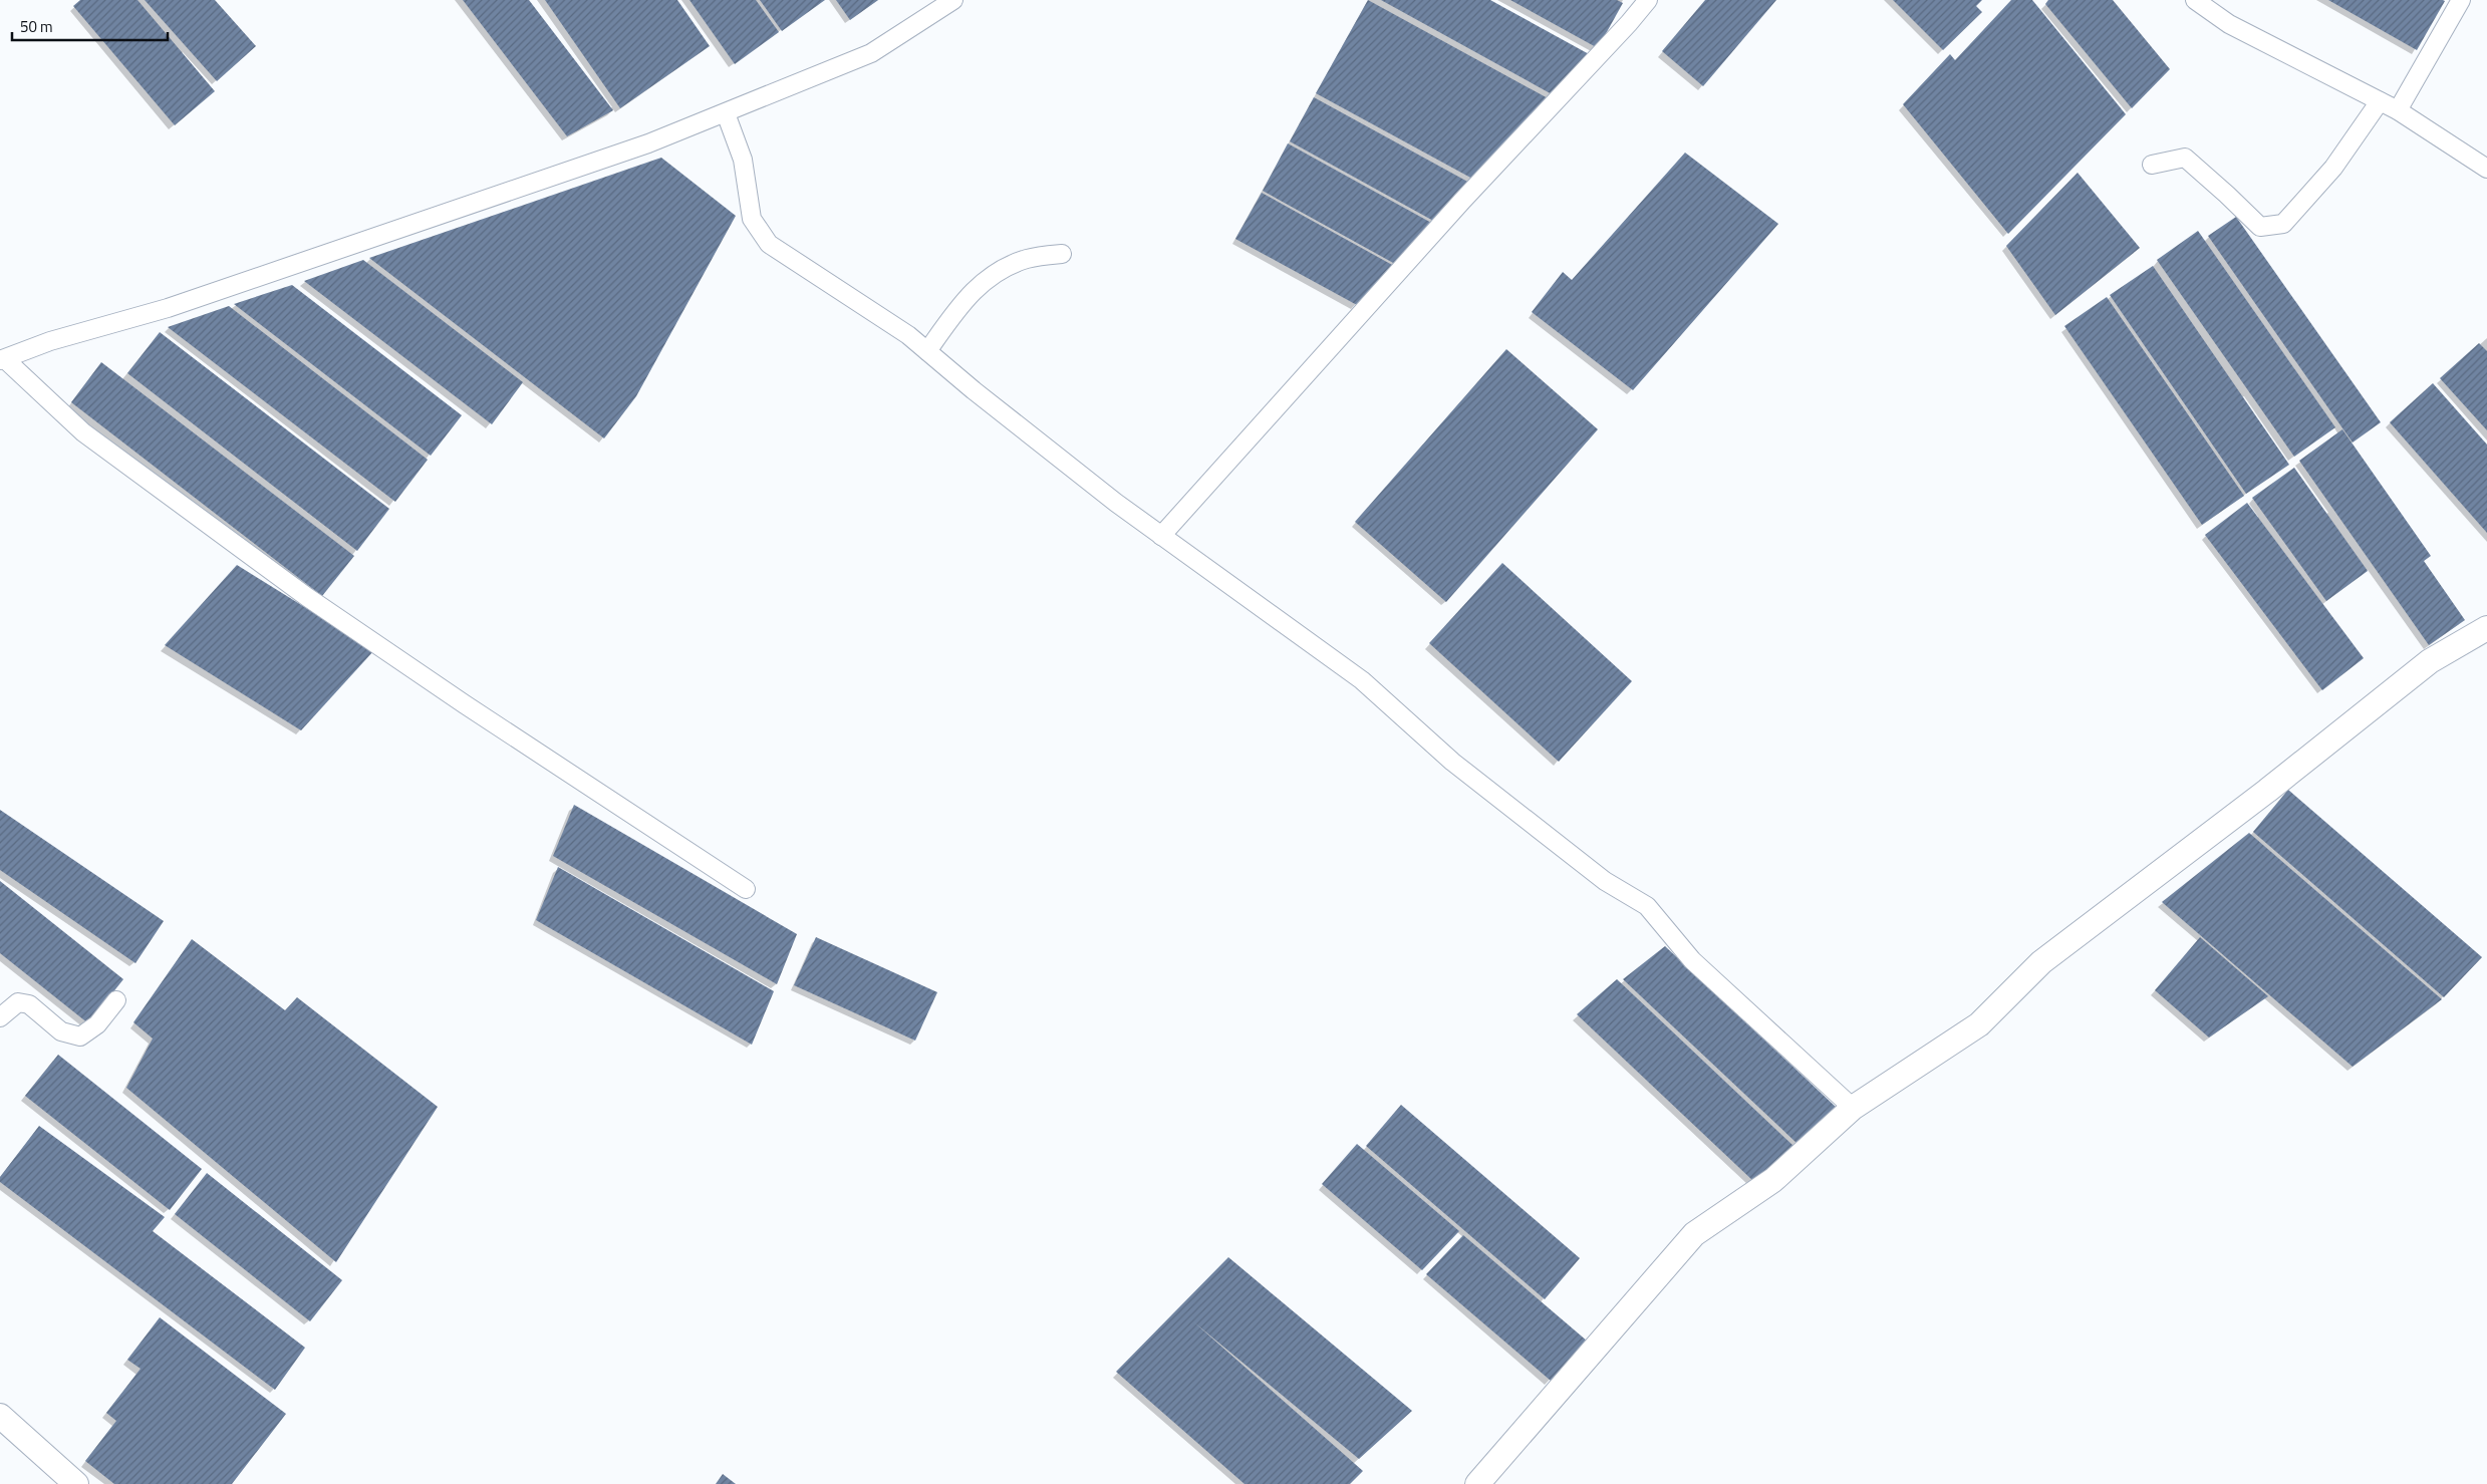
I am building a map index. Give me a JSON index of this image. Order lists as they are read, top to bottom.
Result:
{
  "scale_bar": "50 m"
}
